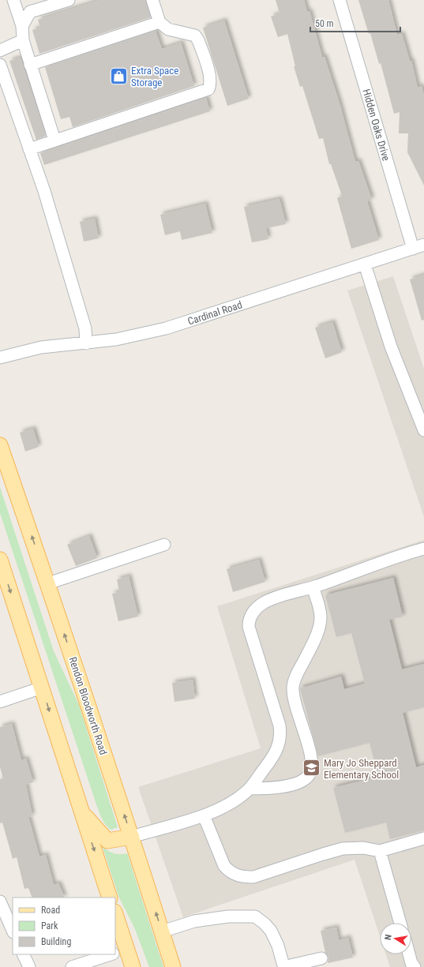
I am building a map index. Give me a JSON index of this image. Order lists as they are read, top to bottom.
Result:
{
  "streets": {
    "main road": ["Rendon Bloodworth Road"],
    "street": ["Hidden Oaks Drive", "Cardinal Road"]
  },
  "crossings": [
    ["Hidden Oaks Drive", "Cardinal Road"]
  ],
  "places": {
    "shop": ["Extra Space Storage"],
    "school or university": ["Mary Jo Sheppard Elementary School"]
  },
  "legend": ["Road", "Park", "Building"],
  "scale_bar": "50 m",
  "north": "left"
}
